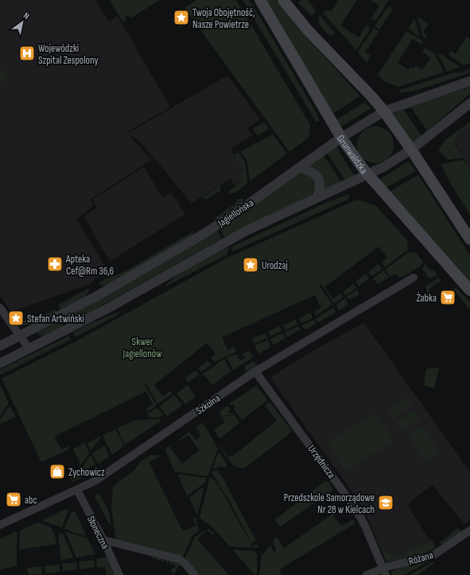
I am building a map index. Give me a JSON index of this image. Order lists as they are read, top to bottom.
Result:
{
  "streets": {
    "main road": ["Grunwaldzka"],
    "street": [
      "Jagiellońska",
      "Szkolna",
      "Urzędnicza",
      "Słoneczna",
      "Różana"
    ]
  },
  "crossings": [
    ["Grunwaldzka", "Jagiellońska"],
    ["Szkolna", "Urzędnicza"],
    ["Szkolna", "Słoneczna"],
    ["Urzędnicza", "Różana"]
  ],
  "parks": ["Skwer Jagiellonów"],
  "places": {
    "place": ["Twoja Obojętność, Nasze Powietrze", "Urodzaj", "Stefan Artwiński"],
    "hospital": ["Wojewódzki Szpital Zespolony"],
    "pharmacy": ["Apteka Cef@Rm 36,6"],
    "supermarket": ["Żabka", "abc"],
    "shop": ["Zychowicz"],
    "school or university": ["Przedszkole Samorządowe Nr 28 w Kielcach"]
  },
  "north": "top right"
}
